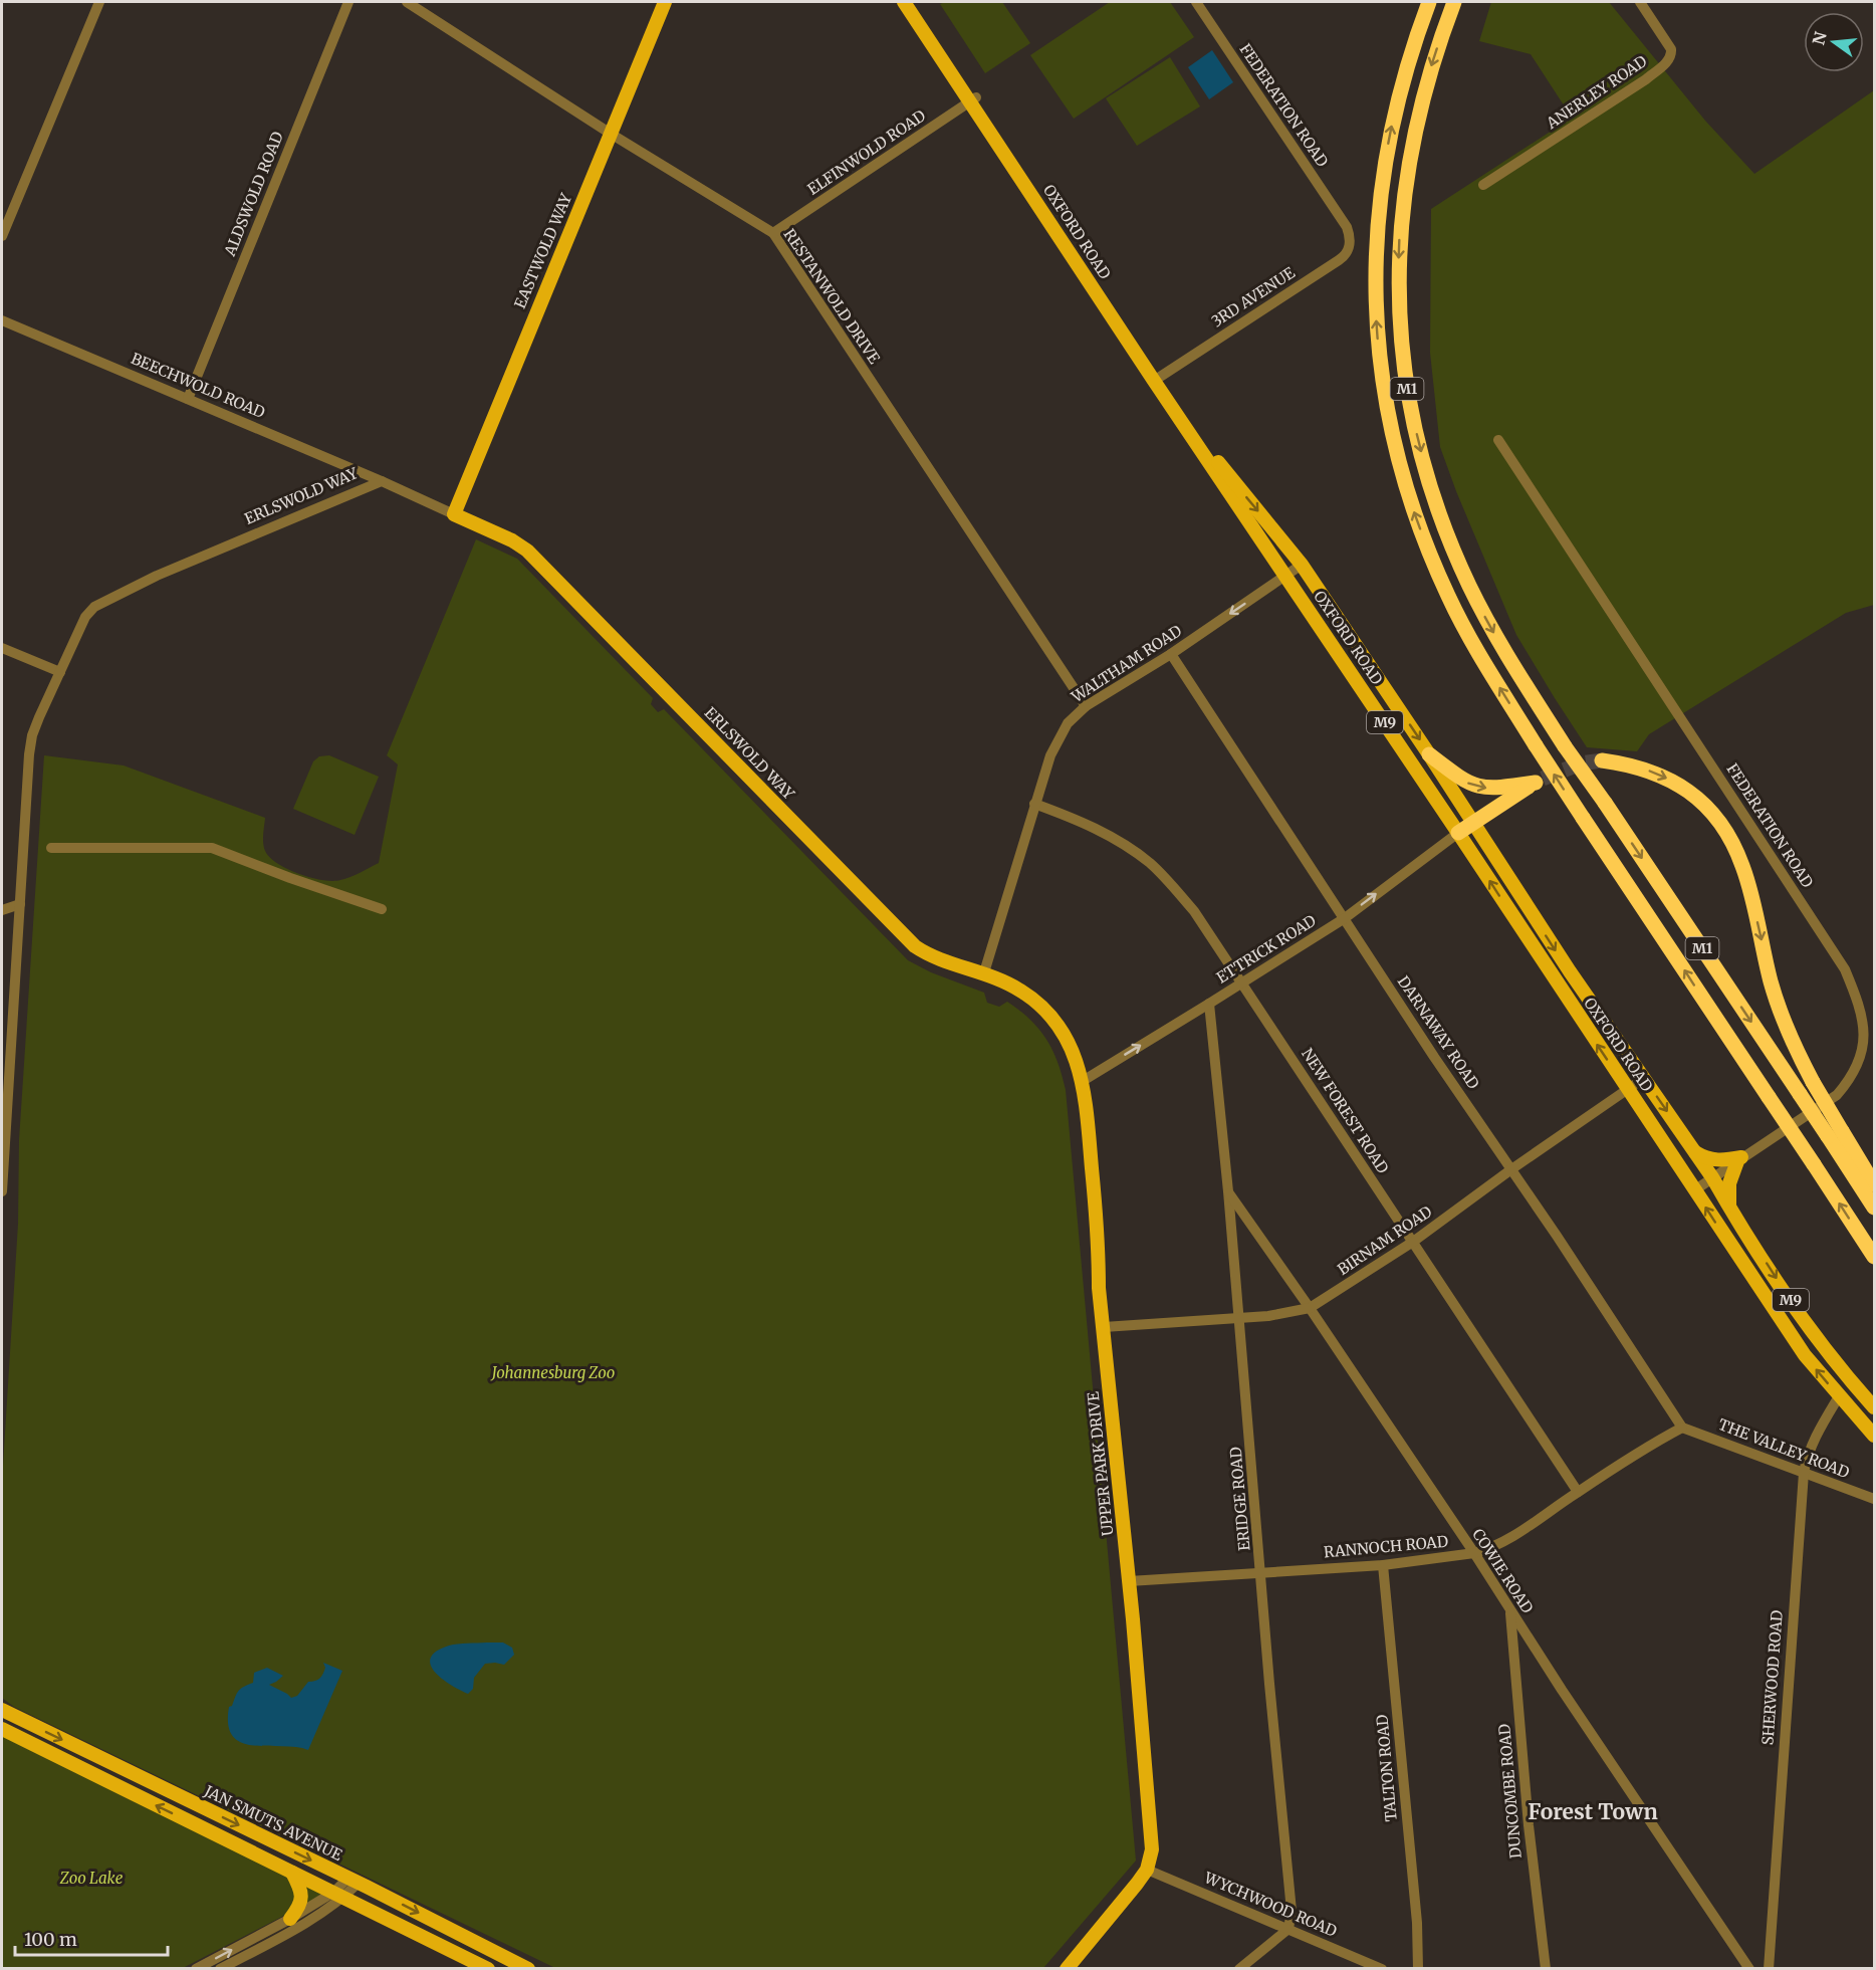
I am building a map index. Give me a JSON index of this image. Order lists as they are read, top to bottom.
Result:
{
  "streets": {
    "highway": ["M1"],
    "main road": [
      "OXFORD ROAD",
      "EASTWOLD WAY",
      "ERLSWOLD WAY",
      "M9",
      "UPPER PARK DRIVE",
      "JAN SMUTS AVENUE"
    ],
    "street": [
      "ANERLEY ROAD",
      "FEDERATION ROAD",
      "ELFINWOLD ROAD",
      "ALDSWOLD ROAD",
      "RESTANWOLD DRIVE",
      "3RD AVENUE",
      "BEECHWOLD ROAD",
      "WALTHAM ROAD",
      "ETTRICK ROAD",
      "DARNAWAY ROAD",
      "NEW FOREST ROAD",
      "BIRNAM ROAD",
      "THE VALLEY ROAD",
      "ERIDGE ROAD",
      "RANNOCH ROAD",
      "COWIE ROAD",
      "SHERWOOD ROAD",
      "TALTON ROAD",
      "DUNCOMBE ROAD",
      "WYCHWOOD ROAD"
    ]
  },
  "crossings": [
    ["FEDERATION ROAD", "OXFORD ROAD"],
    ["FEDERATION ROAD", "3RD AVENUE"],
    ["ELFINWOLD ROAD", "OXFORD ROAD"],
    ["ELFINWOLD ROAD", "RESTANWOLD DRIVE"],
    ["ALDSWOLD ROAD", "BEECHWOLD ROAD"],
    ["OXFORD ROAD", "3RD AVENUE"],
    ["OXFORD ROAD", "WALTHAM ROAD"],
    ["OXFORD ROAD", "ETTRICK ROAD"],
    ["OXFORD ROAD", "BIRNAM ROAD"],
    ["OXFORD ROAD", "SHERWOOD ROAD"],
    ["EASTWOLD WAY", "RESTANWOLD DRIVE"],
    ["EASTWOLD WAY", "ERLSWOLD WAY"],
    ["RESTANWOLD DRIVE", "WALTHAM ROAD"],
    ["BEECHWOLD ROAD", "ERLSWOLD WAY"],
    ["ERLSWOLD WAY", "WALTHAM ROAD"],
    ["ERLSWOLD WAY", "UPPER PARK DRIVE"],
    ["WALTHAM ROAD", "DARNAWAY ROAD"],
    ["WALTHAM ROAD", "NEW FOREST ROAD"],
    ["WALTHAM ROAD", "UPPER PARK DRIVE"],
    ["ETTRICK ROAD", "DARNAWAY ROAD"],
    ["ETTRICK ROAD", "NEW FOREST ROAD"],
    ["ETTRICK ROAD", "UPPER PARK DRIVE"],
    ["ETTRICK ROAD", "ERIDGE ROAD"],
    ["DARNAWAY ROAD", "BIRNAM ROAD"],
    ["DARNAWAY ROAD", "THE VALLEY ROAD"],
    ["DARNAWAY ROAD", "RANNOCH ROAD"],
    ["NEW FOREST ROAD", "BIRNAM ROAD"],
    ["NEW FOREST ROAD", "RANNOCH ROAD"],
    ["BIRNAM ROAD", "UPPER PARK DRIVE"],
    ["BIRNAM ROAD", "ERIDGE ROAD"],
    ["BIRNAM ROAD", "COWIE ROAD"],
    ["THE VALLEY ROAD", "RANNOCH ROAD"],
    ["THE VALLEY ROAD", "SHERWOOD ROAD"],
    ["UPPER PARK DRIVE", "RANNOCH ROAD"],
    ["UPPER PARK DRIVE", "WYCHWOOD ROAD"],
    ["ERIDGE ROAD", "RANNOCH ROAD"],
    ["ERIDGE ROAD", "COWIE ROAD"],
    ["ERIDGE ROAD", "WYCHWOOD ROAD"],
    ["RANNOCH ROAD", "COWIE ROAD"],
    ["RANNOCH ROAD", "TALTON ROAD"],
    ["COWIE ROAD", "DUNCOMBE ROAD"]
  ],
  "one_way": ["ETTRICK ROAD"],
  "districts": ["Forest Town"],
  "parks": ["Johannesburg Zoo", "Zoo Lake"],
  "scale_bar": "100 m",
  "north": "left"
}
